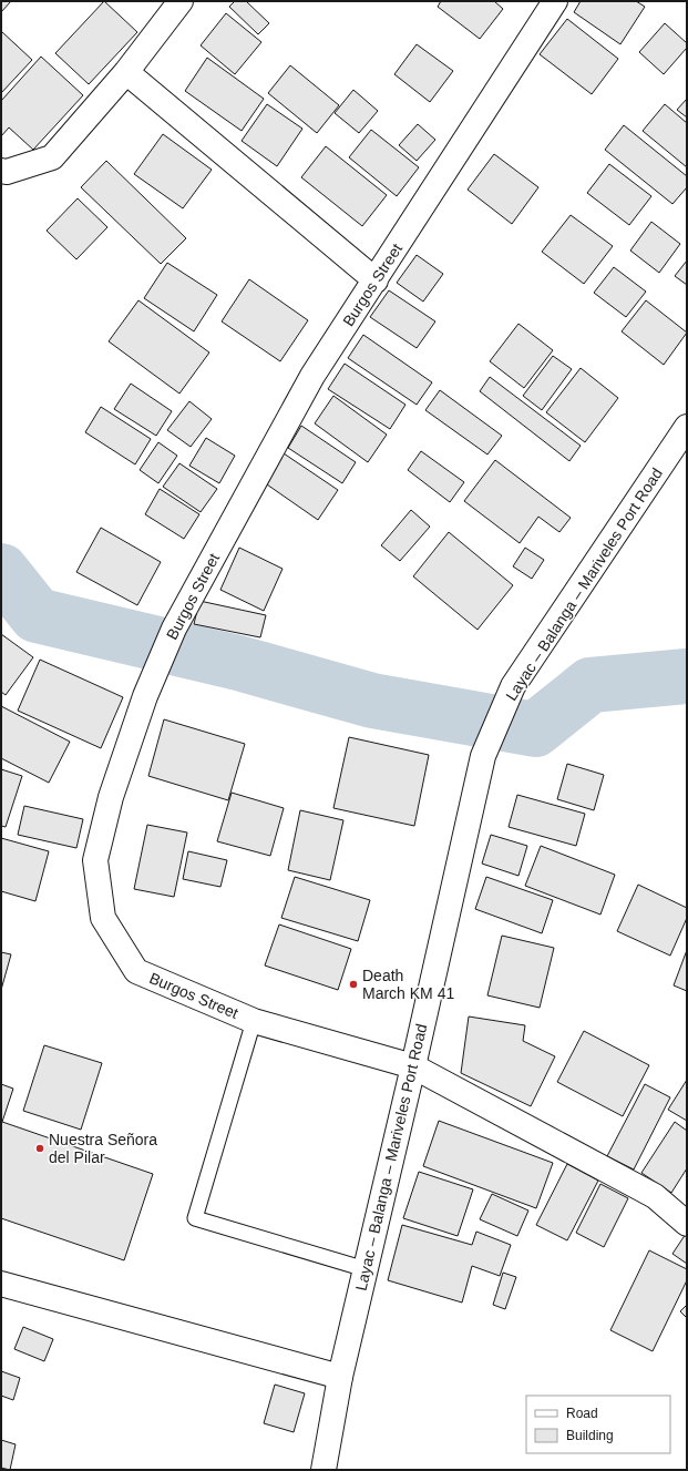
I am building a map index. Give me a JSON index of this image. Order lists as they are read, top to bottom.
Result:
{
  "streets": {
    "street": ["Burgos Street", "Layac – Balanga – Mariveles Port Road"]
  },
  "crossings": [
    ["Burgos Street", "Layac – Balanga – Mariveles Port Road"]
  ],
  "places": ["Death March KM 41", "Nuestra Señora del Pilar"],
  "legend": ["Road", "Building"]
}
